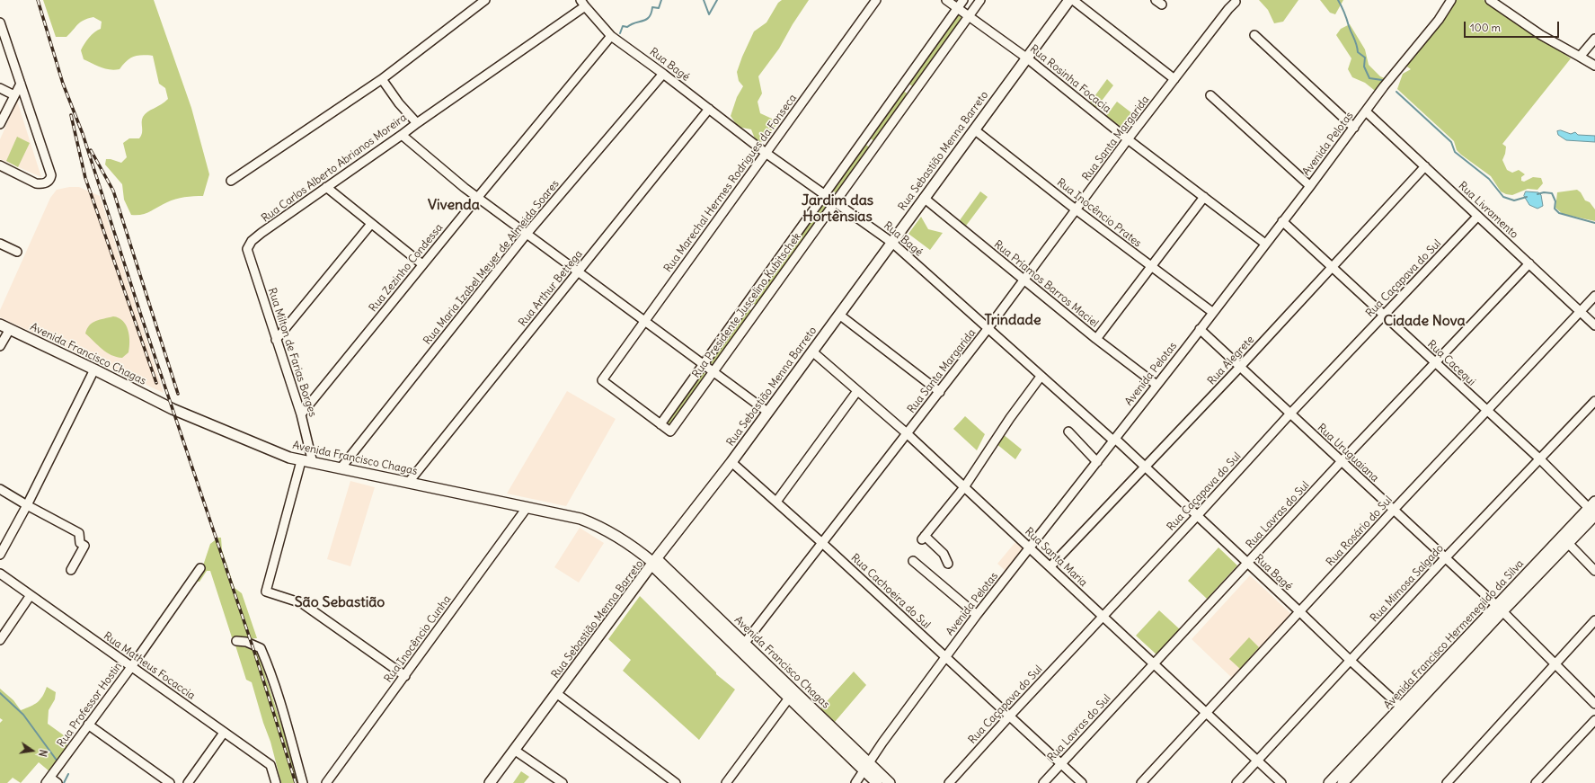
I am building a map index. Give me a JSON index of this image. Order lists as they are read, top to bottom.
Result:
{
  "streets": {
    "main road": ["Rua Sebastião Menna Barreto", "Avenida Francisco Chagas", "Avenida Francisco Hermenegildo da Silva"],
    "street": [
      "Rua Bagé",
      "Rua Rosinha Focacia",
      "Rua Santa Margarida",
      "Avenida Pelotas",
      "Rua Carlos Alberto Abrianos Moreira",
      "Rua Marechal Hermes Rodrigues da Fonseca",
      "Rua Livramento",
      "Rua Inocêncio Prates",
      "Rua Maria Izabel Meyer de Almeida Soares",
      "Rua Zezinho Condessa",
      "Rua Caçapava do Sul",
      "Rua Príamos Barros Maciel",
      "Rua Arthur Bettega",
      "Rua Presidente Juscelino Kubitschek",
      "Rua Milton de Farias Borges",
      "Rua Alegrete",
      "Rua Cacequi",
      "Rua Uruguaiana",
      "Rua Lavras do Sul",
      "Rua Rosário do Sul",
      "Rua Santa Maria",
      "Rua Mimosa Salgado",
      "Rua Cachoeira do Sul",
      "Rua Inocêncio Cunha",
      "Rua Matheus Focaccia",
      "Rua Professor Hostin"
    ]
  },
  "crossings": [
    ["Rua Bagé", "Rua Santa Margarida"],
    ["Rua Bagé", "Avenida Pelotas"],
    ["Rua Bagé", "Rua Sebastião Menna Barreto"],
    ["Rua Bagé", "Rua Marechal Hermes Rodrigues da Fonseca"],
    ["Rua Bagé", "Rua Maria Izabel Meyer de Almeida Soares"],
    ["Rua Bagé", "Rua Zezinho Condessa"],
    ["Rua Bagé", "Rua Caçapava do Sul"],
    ["Rua Bagé", "Rua Arthur Bettega"],
    ["Rua Bagé", "Rua Presidente Juscelino Kubitschek"],
    ["Rua Bagé", "Rua Alegrete"],
    ["Rua Bagé", "Rua Lavras do Sul"],
    ["Rua Bagé", "Rua Rosário do Sul"],
    ["Rua Bagé", "Rua Mimosa Salgado"],
    ["Rua Bagé", "Avenida Francisco Hermenegildo da Silva"],
    ["Rua Rosinha Focacia", "Rua Santa Margarida"],
    ["Rua Rosinha Focacia", "Avenida Pelotas"],
    ["Rua Rosinha Focacia", "Rua Sebastião Menna Barreto"],
    ["Rua Rosinha Focacia", "Rua Presidente Juscelino Kubitschek"],
    ["Rua Santa Margarida", "Rua Inocêncio Prates"],
    ["Rua Santa Margarida", "Rua Príamos Barros Maciel"],
    ["Rua Santa Margarida", "Avenida Francisco Chagas"],
    ["Rua Santa Margarida", "Rua Santa Maria"],
    ["Rua Santa Margarida", "Rua Cachoeira do Sul"],
    ["Avenida Pelotas", "Rua Livramento"],
    ["Avenida Pelotas", "Rua Inocêncio Prates"],
    ["Avenida Pelotas", "Rua Príamos Barros Maciel"],
    ["Avenida Pelotas", "Avenida Francisco Chagas"],
    ["Avenida Pelotas", "Rua Cacequi"],
    ["Avenida Pelotas", "Rua Uruguaiana"],
    ["Avenida Pelotas", "Rua Santa Maria"],
    ["Avenida Pelotas", "Rua Cachoeira do Sul"],
    ["Rua Sebastião Menna Barreto", "Rua Inocêncio Prates"],
    ["Rua Sebastião Menna Barreto", "Rua Príamos Barros Maciel"],
    ["Rua Sebastião Menna Barreto", "Avenida Francisco Chagas"],
    ["Rua Sebastião Menna Barreto", "Rua Santa Maria"],
    ["Rua Sebastião Menna Barreto", "Rua Cachoeira do Sul"],
    ["Rua Carlos Alberto Abrianos Moreira", "Rua Milton de Farias Borges"],
    ["Rua Marechal Hermes Rodrigues da Fonseca", "Rua Presidente Juscelino Kubitschek"],
    ["Rua Livramento", "Rua Caçapava do Sul"],
    ["Rua Livramento", "Rua Alegrete"],
    ["Rua Livramento", "Rua Lavras do Sul"],
    ["Rua Livramento", "Rua Rosário do Sul"],
    ["Rua Maria Izabel Meyer de Almeida Soares", "Avenida Francisco Chagas"],
    ["Rua Zezinho Condessa", "Rua Milton de Farias Borges"],
    ["Rua Caçapava do Sul", "Rua Cacequi"],
    ["Rua Caçapava do Sul", "Rua Uruguaiana"],
    ["Rua Caçapava do Sul", "Rua Santa Maria"],
    ["Rua Caçapava do Sul", "Rua Cachoeira do Sul"],
    ["Rua Arthur Bettega", "Avenida Francisco Chagas"],
    ["Rua Milton de Farias Borges", "Avenida Francisco Chagas"],
    ["Avenida Francisco Chagas", "Rua Inocêncio Cunha"],
    ["Rua Alegrete", "Rua Cacequi"],
    ["Rua Alegrete", "Rua Uruguaiana"],
    ["Rua Alegrete", "Rua Santa Maria"],
    ["Rua Cacequi", "Rua Lavras do Sul"],
    ["Rua Cacequi", "Rua Rosário do Sul"],
    ["Rua Cacequi", "Rua Mimosa Salgado"],
    ["Rua Cacequi", "Avenida Francisco Hermenegildo da Silva"],
    ["Rua Uruguaiana", "Rua Lavras do Sul"],
    ["Rua Uruguaiana", "Rua Rosário do Sul"],
    ["Rua Uruguaiana", "Rua Mimosa Salgado"],
    ["Rua Uruguaiana", "Avenida Francisco Hermenegildo da Silva"],
    ["Rua Lavras do Sul", "Rua Santa Maria"],
    ["Rua Lavras do Sul", "Rua Cachoeira do Sul"],
    ["Rua Rosário do Sul", "Rua Santa Maria"],
    ["Rua Santa Maria", "Rua Mimosa Salgado"],
    ["Rua Matheus Focaccia", "Rua Professor Hostin"]
  ],
  "districts": [
    "Jardim das Hortênsias",
    "Vivenda",
    "Trindade",
    "Cidade Nova",
    "São Sebastião"
  ],
  "scale_bar": "100 m",
  "north": "right"
}
